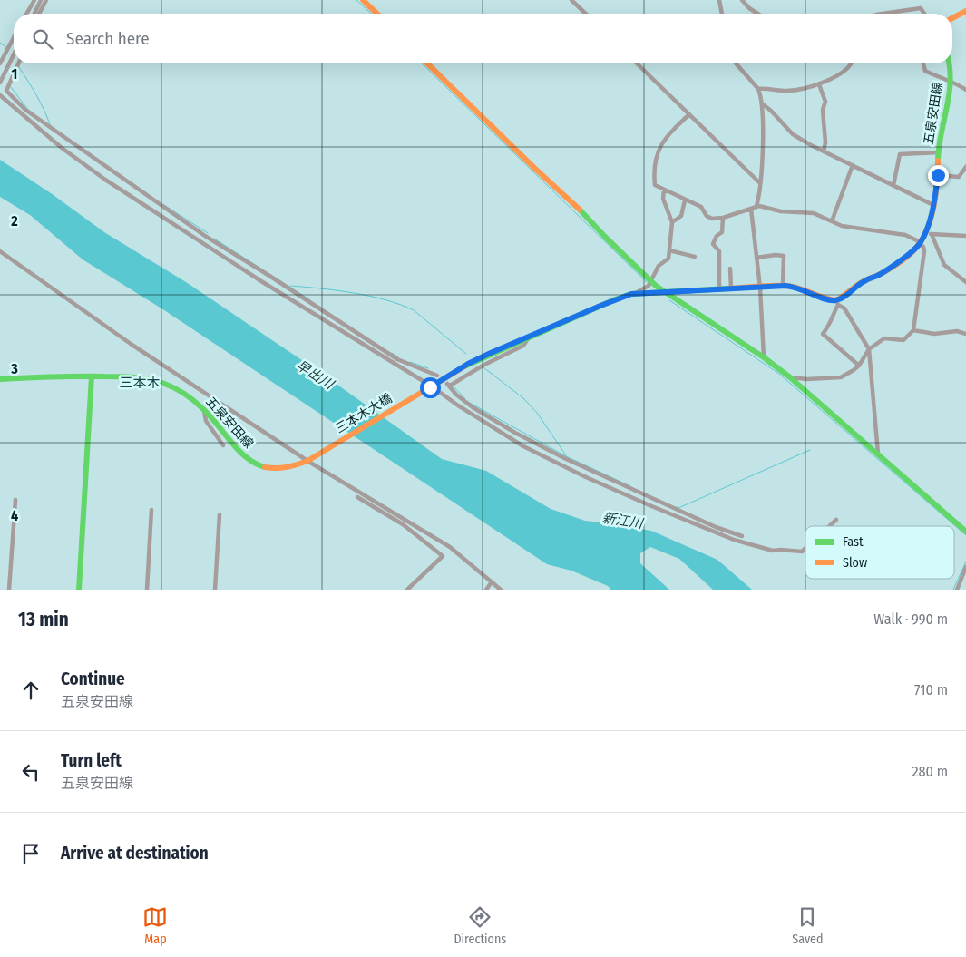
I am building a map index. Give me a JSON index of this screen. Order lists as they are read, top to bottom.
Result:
{
  "streets": {
    "main road": ["五泉安田線", "三本木大橋"]
  },
  "crossings": [
    ["五泉安田線", "三本木大橋"]
  ],
  "districts": ["三本木"],
  "water": ["早出川", "新江川"],
  "legend": ["Fast", "Slow"],
  "page": {
    "search": "Search here",
    "heading": ["13 min", "Walk · 990 m"],
    "list": [
      ["Continue", "五泉安田線", "710 m"],
      ["Turn left", "五泉安田線", "280 m"],
      "Arrive at destination"
    ],
    "nav": ["Map", "Directions", "Saved"]
  },
  "grid": {
    "rows": [
      "1",
      "2",
      "3",
      "4"
    ]
  }
}
